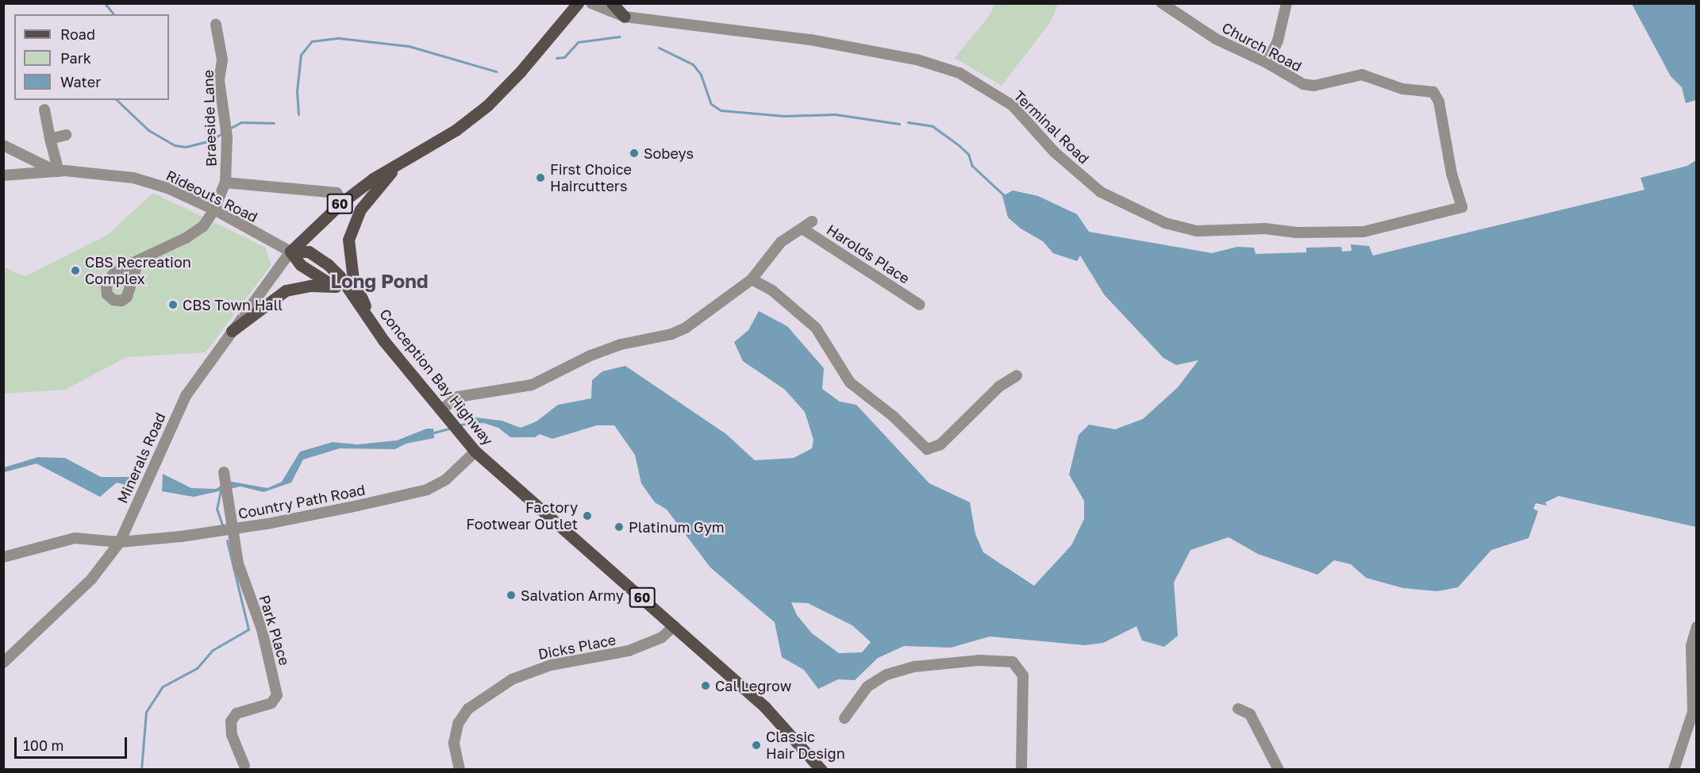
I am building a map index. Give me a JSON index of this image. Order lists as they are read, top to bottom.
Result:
{
  "streets": {
    "main road": ["60", "Conception Bay Highway"],
    "street": [
      "Church Road",
      "Braeside Lane",
      "Terminal Road",
      "Rideouts Road",
      "Harolds Place",
      "Minerals Road",
      "Country Path Road",
      "Park Place",
      "Dicks Place"
    ]
  },
  "crossings": [
    ["Church Road", "Terminal Road"],
    ["Braeside Lane", "Rideouts Road"],
    ["Rideouts Road", "60"],
    ["Rideouts Road", "Conception Bay Highway"],
    ["Rideouts Road", "Minerals Road"],
    ["60", "Conception Bay Highway"],
    ["60", "Minerals Road"],
    ["Conception Bay Highway", "Minerals Road"],
    ["Conception Bay Highway", "Country Path Road"],
    ["Conception Bay Highway", "Dicks Place"],
    ["Minerals Road", "Country Path Road"],
    ["Country Path Road", "Park Place"]
  ],
  "districts": ["Long Pond"],
  "places": [
    "Sobeys",
    "First Choice Haircutters",
    "CBS Recreation Complex",
    "CBS Town Hall",
    "Factory Footwear Outlet",
    "Platinum Gym",
    "Salvation Army",
    "Cal Legrow",
    "Classic Hair Design"
  ],
  "legend": ["Road", "Park", "Water"],
  "scale_bar": "100 m"
}
